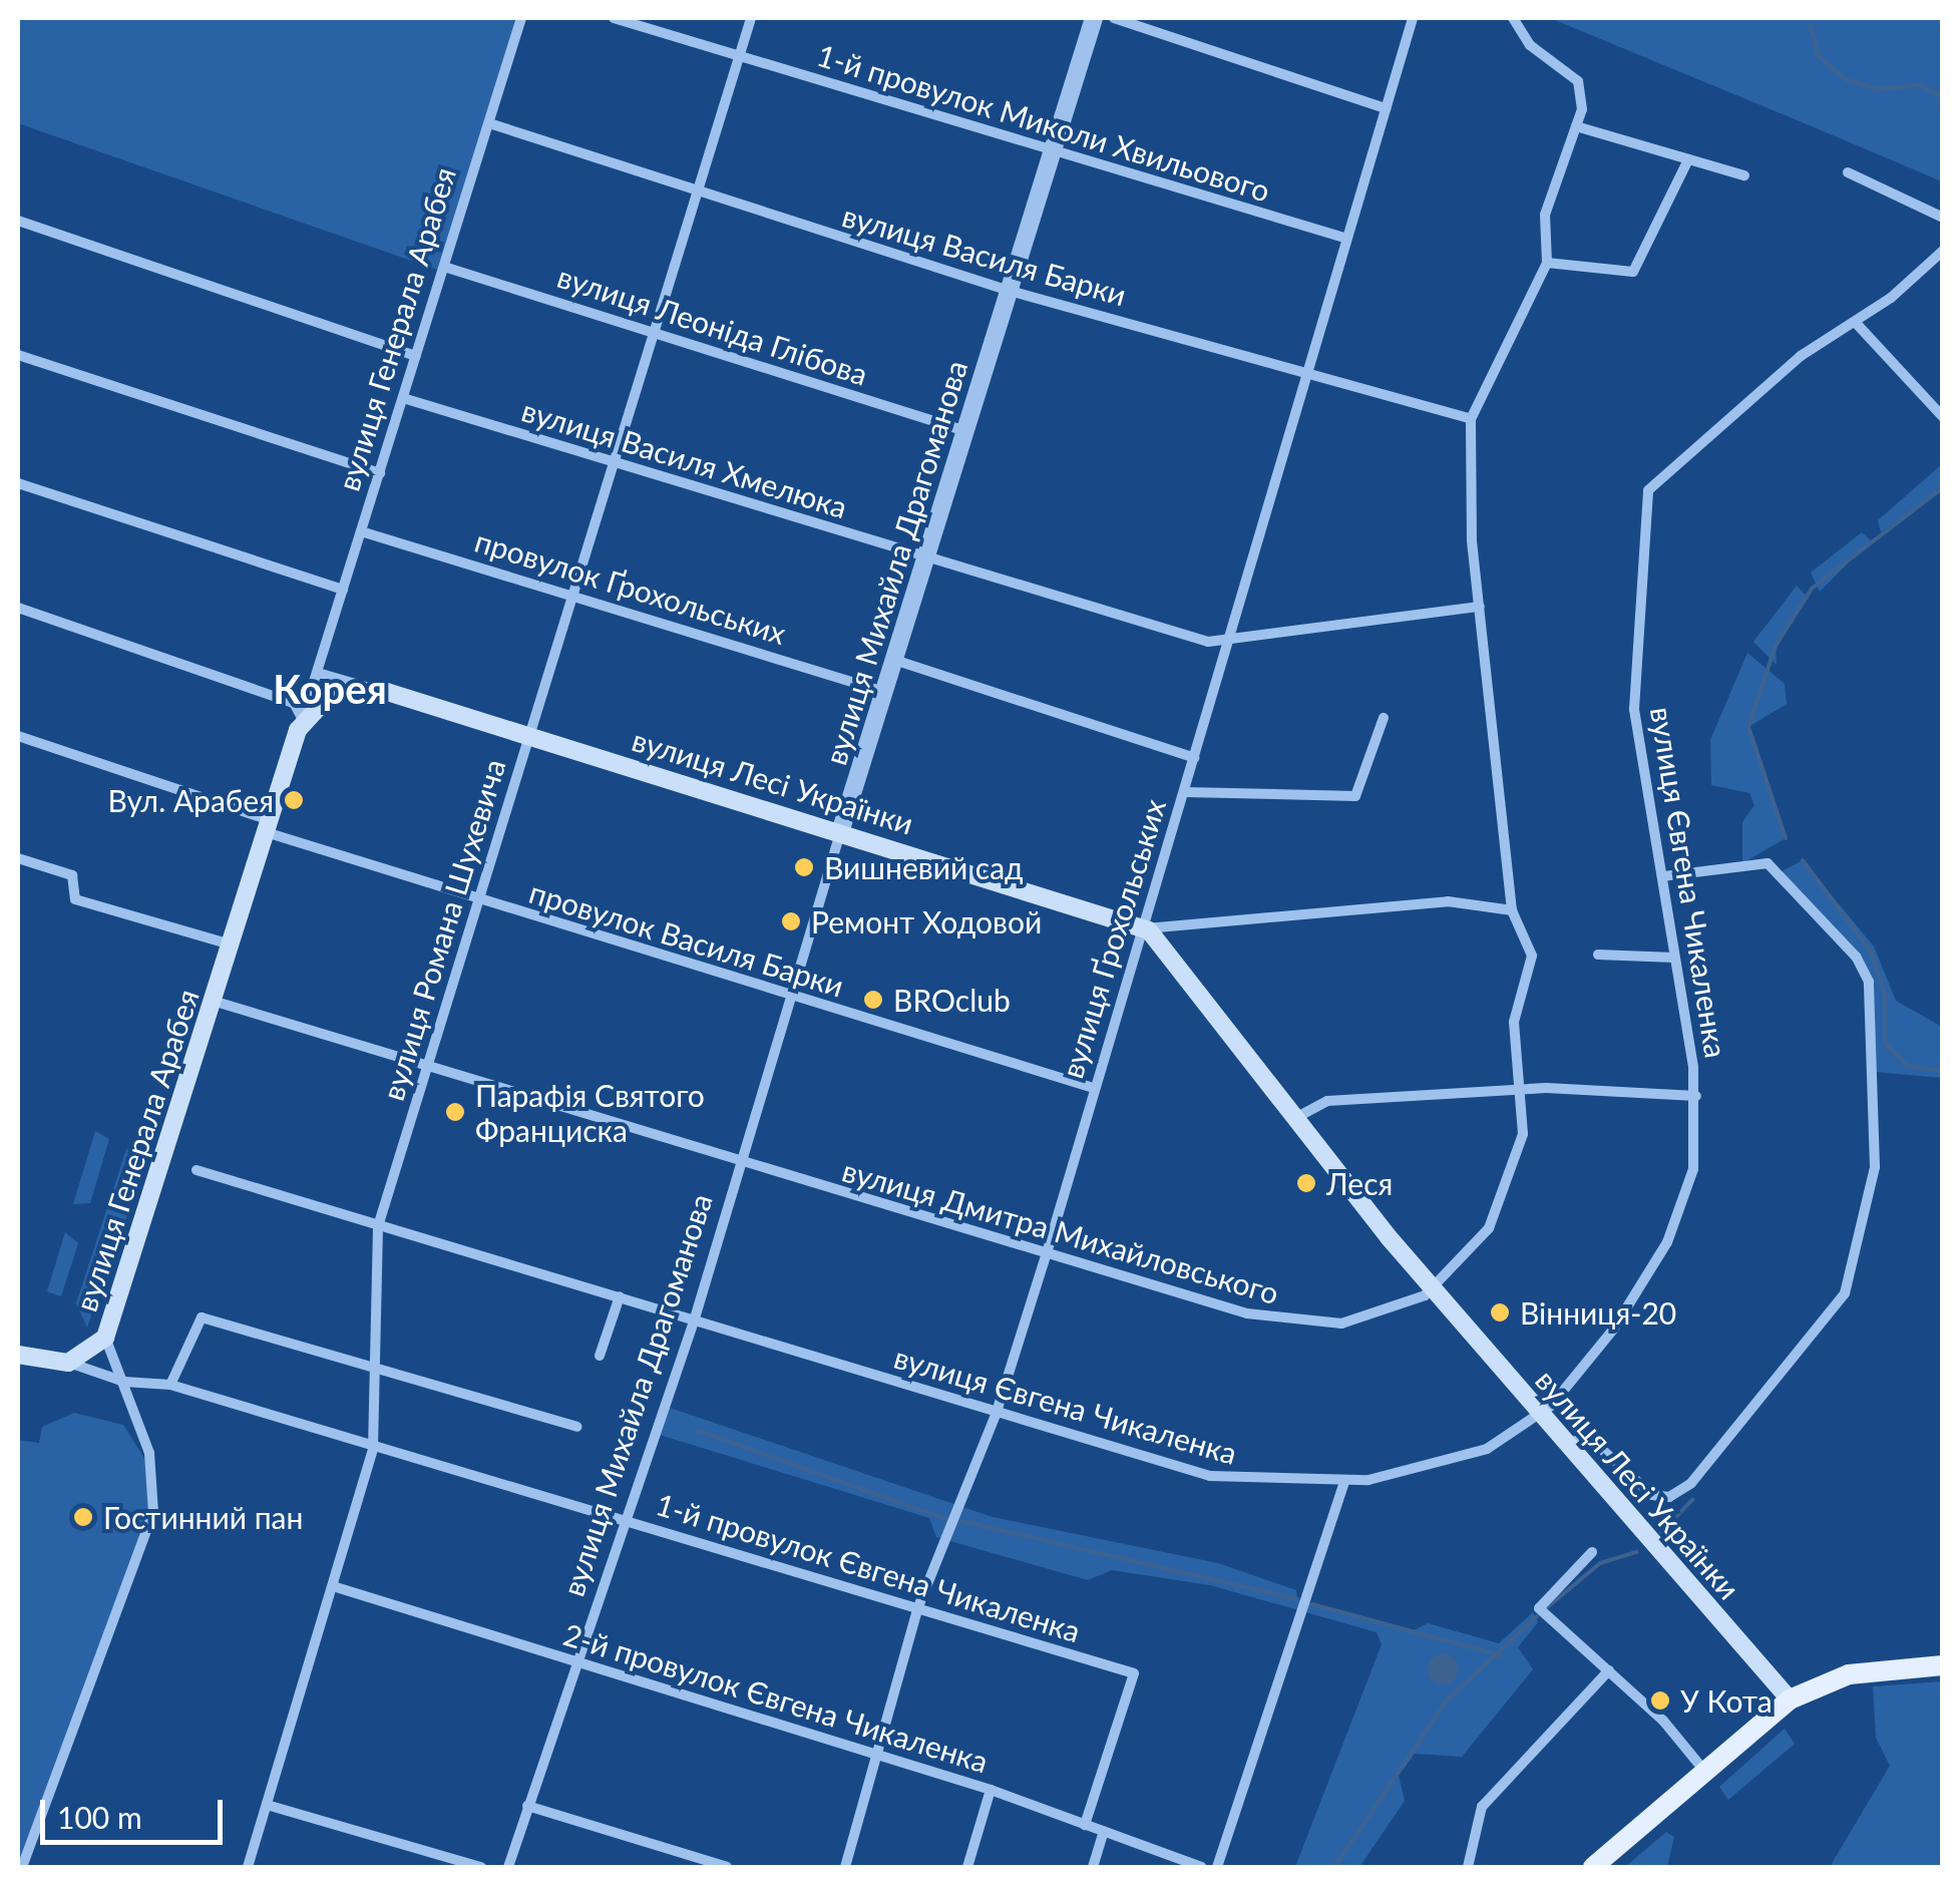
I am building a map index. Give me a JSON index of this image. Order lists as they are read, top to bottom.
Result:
{
  "streets": {
    "main road": ["вулиця Генерала Арабея", "вулиця Лесі Українки"],
    "street": [
      "1-й провулок Миколи Хвильового",
      "вулиця Василя Барки",
      "вулиця Леоніда Глібова",
      "вулиця Василя Хмелюка",
      "вулиця Михайла Драгоманова",
      "провулок Ґрохольських",
      "вулиця Євгена Чикаленка",
      "вулиця Романа Шухевича",
      "провулок Василя Барки",
      "вулиця Ґрохольських",
      "вулиця Дмитра Михайловського",
      "1-й провулок Євгена Чикаленка",
      "2-й провулок Євгена Чикаленка"
    ]
  },
  "crossings": [
    ["1-й провулок Миколи Хвильового", "вулиця Михайла Драгоманова"],
    ["1-й провулок Миколи Хвильового", "вулиця Романа Шухевича"],
    ["1-й провулок Миколи Хвильового", "вулиця Ґрохольських"],
    ["вулиця Василя Барки", "вулиця Генерала Арабея"],
    ["вулиця Василя Барки", "вулиця Михайла Драгоманова"],
    ["вулиця Василя Барки", "вулиця Романа Шухевича"],
    ["вулиця Василя Барки", "вулиця Ґрохольських"],
    ["вулиця Василя Барки", "вулиця Дмитра Михайловського"],
    ["вулиця Леоніда Глібова", "вулиця Генерала Арабея"],
    ["вулиця Леоніда Глібова", "вулиця Михайла Драгоманова"],
    ["вулиця Леоніда Глібова", "вулиця Романа Шухевича"],
    ["вулиця Генерала Арабея", "вулиця Василя Хмелюка"],
    ["вулиця Генерала Арабея", "провулок Ґрохольських"],
    ["вулиця Генерала Арабея", "вулиця Лесі Українки"],
    ["вулиця Генерала Арабея", "провулок Василя Барки"],
    ["вулиця Генерала Арабея", "вулиця Дмитра Михайловського"],
    ["вулиця Генерала Арабея", "1-й провулок Євгена Чикаленка"],
    ["вулиця Василя Хмелюка", "вулиця Михайла Драгоманова"],
    ["вулиця Василя Хмелюка", "вулиця Романа Шухевича"],
    ["вулиця Василя Хмелюка", "вулиця Ґрохольських"],
    ["вулиця Василя Хмелюка", "вулиця Дмитра Михайловського"],
    ["вулиця Михайла Драгоманова", "провулок Ґрохольських"],
    ["вулиця Михайла Драгоманова", "вулиця Лесі Українки"],
    ["вулиця Михайла Драгоманова", "вулиця Євгена Чикаленка"],
    ["вулиця Михайла Драгоманова", "провулок Василя Барки"],
    ["вулиця Михайла Драгоманова", "вулиця Дмитра Михайловського"],
    ["вулиця Михайла Драгоманова", "1-й провулок Євгена Чикаленка"],
    ["вулиця Михайла Драгоманова", "2-й провулок Євгена Чикаленка"],
    ["провулок Ґрохольських", "вулиця Романа Шухевича"],
    ["вулиця Лесі Українки", "вулиця Євгена Чикаленка"],
    ["вулиця Лесі Українки", "вулиця Романа Шухевича"],
    ["вулиця Лесі Українки", "вулиця Ґрохольських"],
    ["вулиця Лесі Українки", "вулиця Дмитра Михайловського"],
    ["вулиця Євгена Чикаленка", "вулиця Романа Шухевича"],
    ["вулиця Євгена Чикаленка", "вулиця Ґрохольських"],
    ["вулиця Романа Шухевича", "провулок Василя Барки"],
    ["вулиця Романа Шухевича", "вулиця Дмитра Михайловського"],
    ["вулиця Романа Шухевича", "1-й провулок Євгена Чикаленка"],
    ["вулиця Романа Шухевича", "2-й провулок Євгена Чикаленка"],
    ["провулок Василя Барки", "вулиця Ґрохольських"],
    ["вулиця Ґрохольських", "вулиця Дмитра Михайловського"],
    ["вулиця Ґрохольських", "1-й провулок Євгена Чикаленка"],
    ["вулиця Ґрохольських", "2-й провулок Євгена Чикаленка"],
    ["1-й провулок Євгена Чикаленка", "2-й провулок Євгена Чикаленка"]
  ],
  "districts": ["Корея"],
  "places": [
    "Вул. Арабея",
    "Вишневий сад",
    "Ремонт Ходовой",
    "BROclub",
    "Парафія Святого Франциска",
    "Леся",
    "Вінниця-20",
    "Гостинний пан",
    "У Кота"
  ],
  "scale_bar": "100 m"
}
